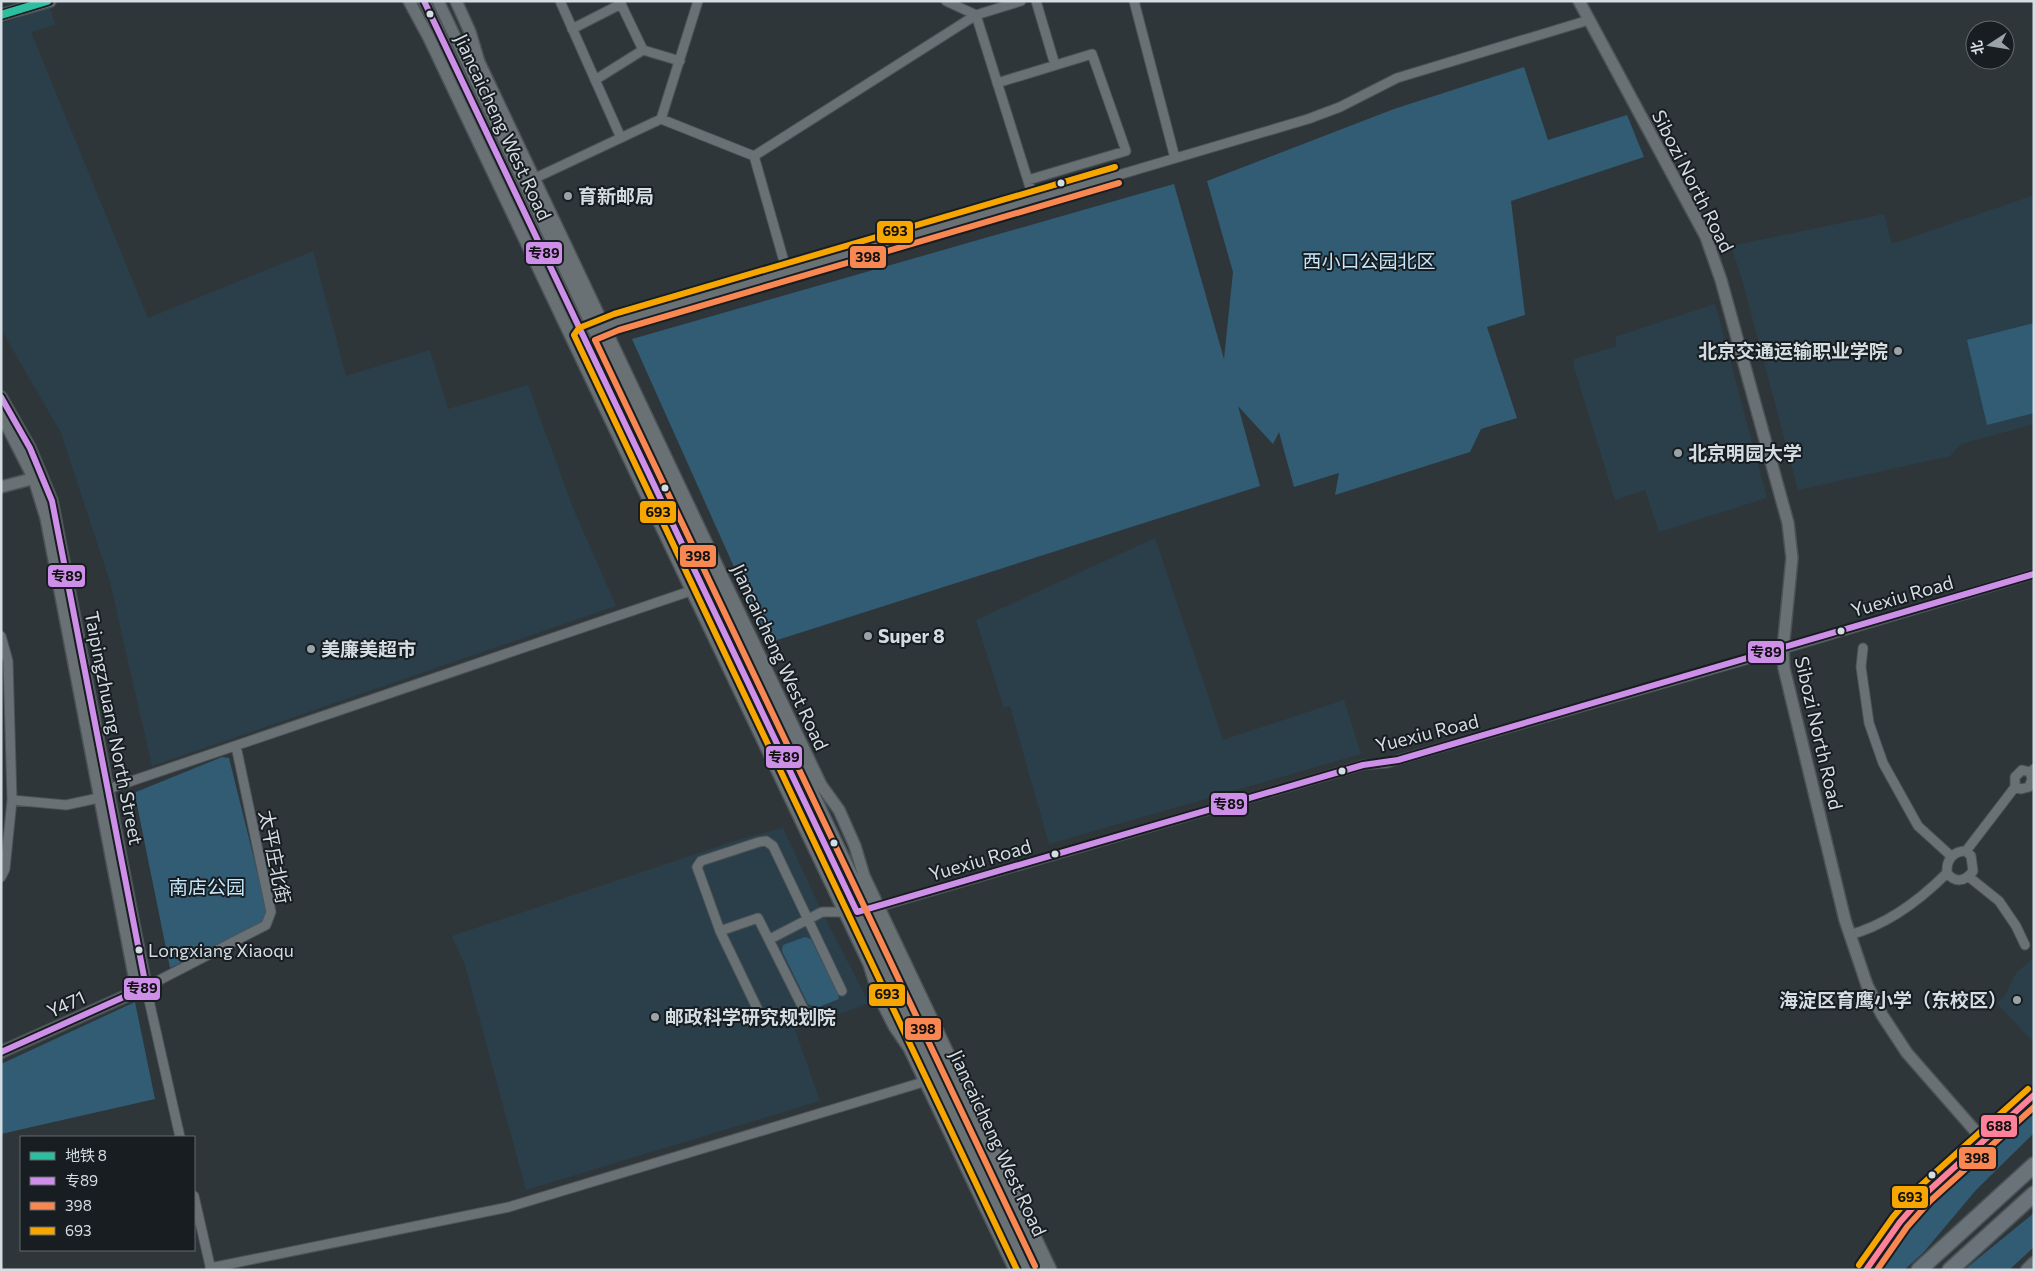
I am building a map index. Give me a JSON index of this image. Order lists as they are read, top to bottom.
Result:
{
  "streets": {
    "street": [
      "Jiancaicheng West Road",
      "Sibozi North Road",
      "Yuexiu Road",
      "Taipingzhuang North Street",
      "太平庄北街",
      "Y471"
    ]
  },
  "crossings": [
    ["Jiancaicheng West Road", "Yuexiu Road"],
    ["Sibozi North Road", "Yuexiu Road"],
    ["Taipingzhuang North Street", "太平庄北街"],
    ["Taipingzhuang North Street", "Y471"],
    ["太平庄北街", "Y471"]
  ],
  "parks": ["西小口公园北区", "南店公园"],
  "places": [
    "育新邮局",
    "北京交通运输职业学院",
    "北京明园大学",
    "Super 8",
    "美廉美超市",
    "Longxiang Xiaoqu",
    "海淀区育鹰小学（东校区）",
    "邮政科学研究规划院"
  ],
  "lines": [
    "metro line 8",
    "transit line 专89",
    "transit line 693",
    "transit line 398",
    "transit line 688"
  ],
  "legend": [
    "地铁 8",
    "专89",
    "398",
    "693"
  ],
  "north": "left"
}
